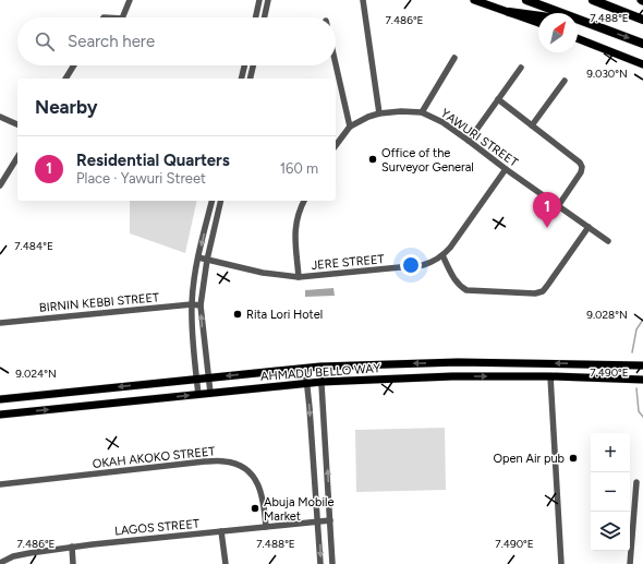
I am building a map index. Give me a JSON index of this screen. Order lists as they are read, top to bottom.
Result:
{
  "streets": {
    "main road": ["AHMADU BELLO WAY"],
    "street": [
      "YAWURI STREET",
      "JERE STREET",
      "BIRNIN KEBBI STREET",
      "OKAH AKOKO STREET",
      "LAGOS STREET"
    ]
  },
  "crossings": [
    ["YAWURI STREET", "JERE STREET"],
    ["OKAH AKOKO STREET", "LAGOS STREET"]
  ],
  "places": [
    "Office of the Surveyor General",
    "Rita Lori Hotel",
    "Open Air pub",
    "Abuja Mobile Market"
  ],
  "north": "top right",
  "page": {
    "search": "Search here",
    "heading": "Nearby",
    "list": [
      {
        "mark": "1",
        "name": "Residential Quarters",
        "note": "Place · Yawuri Street",
        "value": "160 m"
      }
    ],
    "pins": "1",
    "map_buttons": ["+", "−"]
  },
  "coordinates": [
    "7.488°E",
    "7.486°E",
    "9.030°N",
    "7.484°E",
    "9.028°N",
    "7.490°E",
    "9.024°N"
  ]
}
